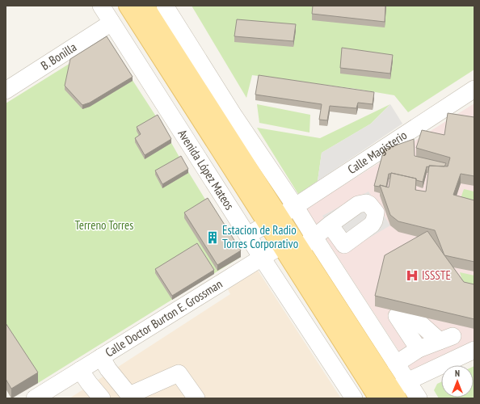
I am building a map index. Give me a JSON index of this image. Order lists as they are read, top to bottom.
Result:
{
  "streets": {
    "main road": ["Avenida López Mateos"],
    "street": ["B. Bonilla", "Calle Magisterio", "Calle Doctor Burton E. Grossman"]
  },
  "crossings": [
    ["B. Bonilla", "Avenida López Mateos"],
    ["Calle Magisterio", "Avenida López Mateos"],
    ["Avenida López Mateos", "Calle Doctor Burton E. Grossman"]
  ],
  "parks": ["Terreno Torres"],
  "places": {
    "building": ["Estacion de Radio Torres Corporativo"],
    "hospital": ["ISSSTE"]
  },
  "north": "top"
}
